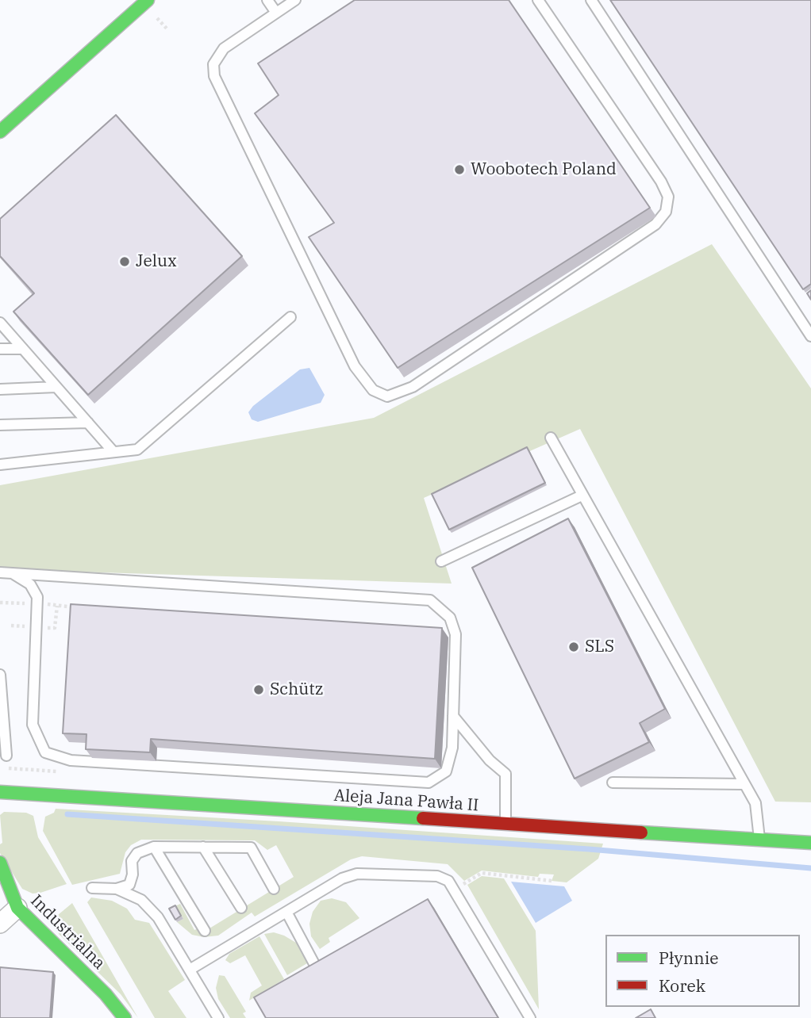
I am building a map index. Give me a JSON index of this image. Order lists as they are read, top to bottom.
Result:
{
  "streets": {
    "street": ["Aleja Jana Pawła II", "Industrialna"]
  },
  "places": [
    "Woobotech Poland",
    "Jelux",
    "SLS",
    "Schütz"
  ],
  "legend": ["Płynnie", "Korek"]
}
